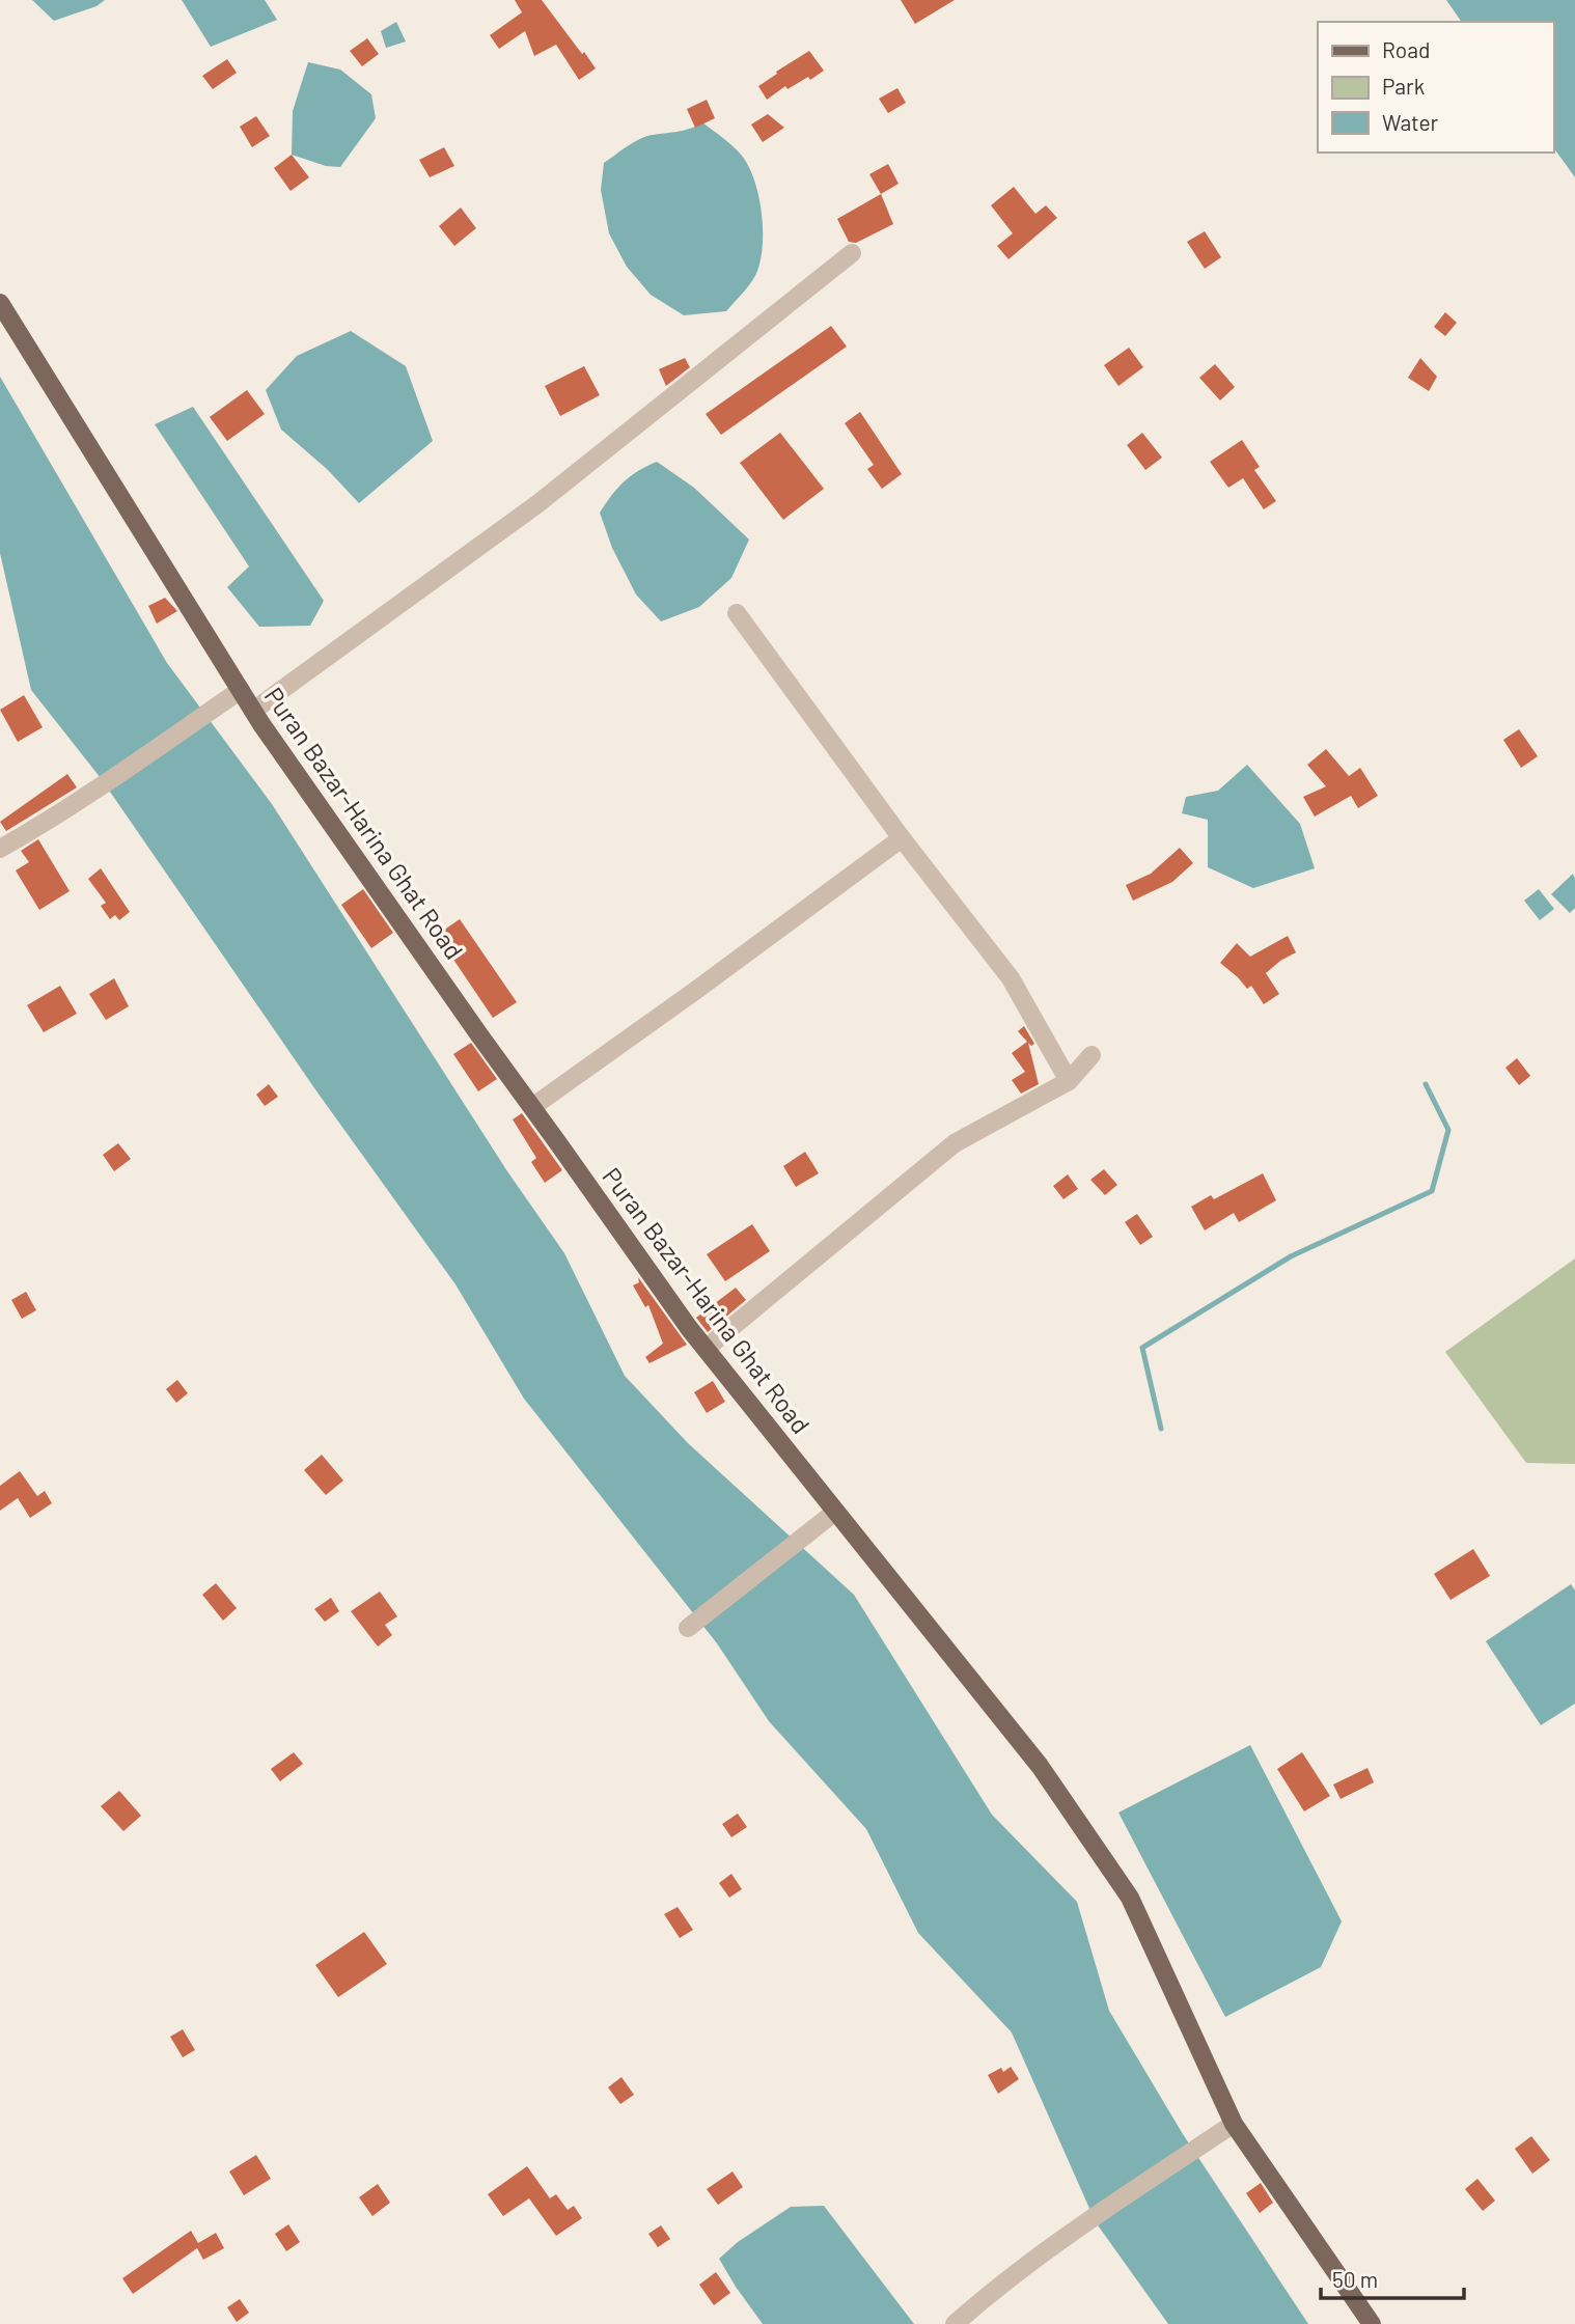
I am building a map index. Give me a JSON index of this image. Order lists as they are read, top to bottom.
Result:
{
  "streets": {
    "main road": ["Puran Bazar-Harina Ghat Road"]
  },
  "legend": ["Road", "Park", "Water"],
  "scale_bar": "50 m"
}
